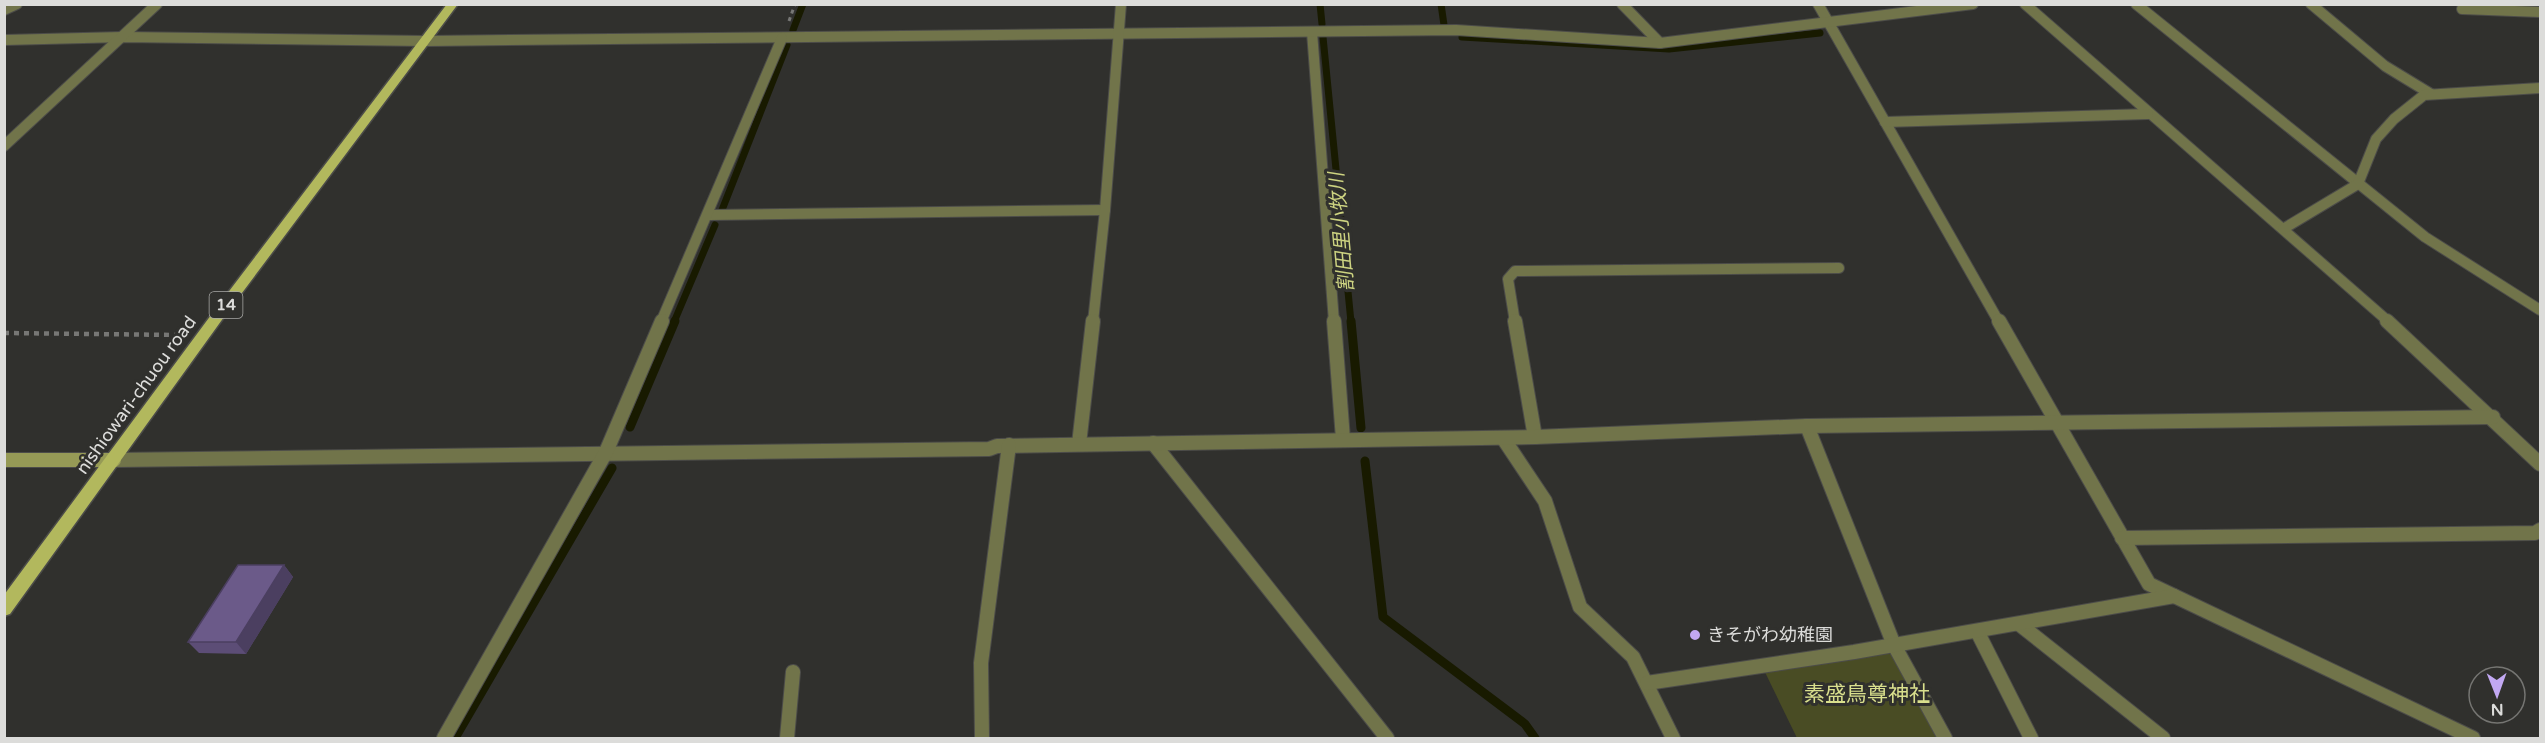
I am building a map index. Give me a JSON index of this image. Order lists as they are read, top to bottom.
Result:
{
  "streets": {
    "main road": ["14", "nishiowari-chuou road"]
  },
  "water": ["割田里小牧川"],
  "parks": ["素盛鳥尊神社"],
  "places": ["きそがわ幼稚園"],
  "north": "bottom"
}
